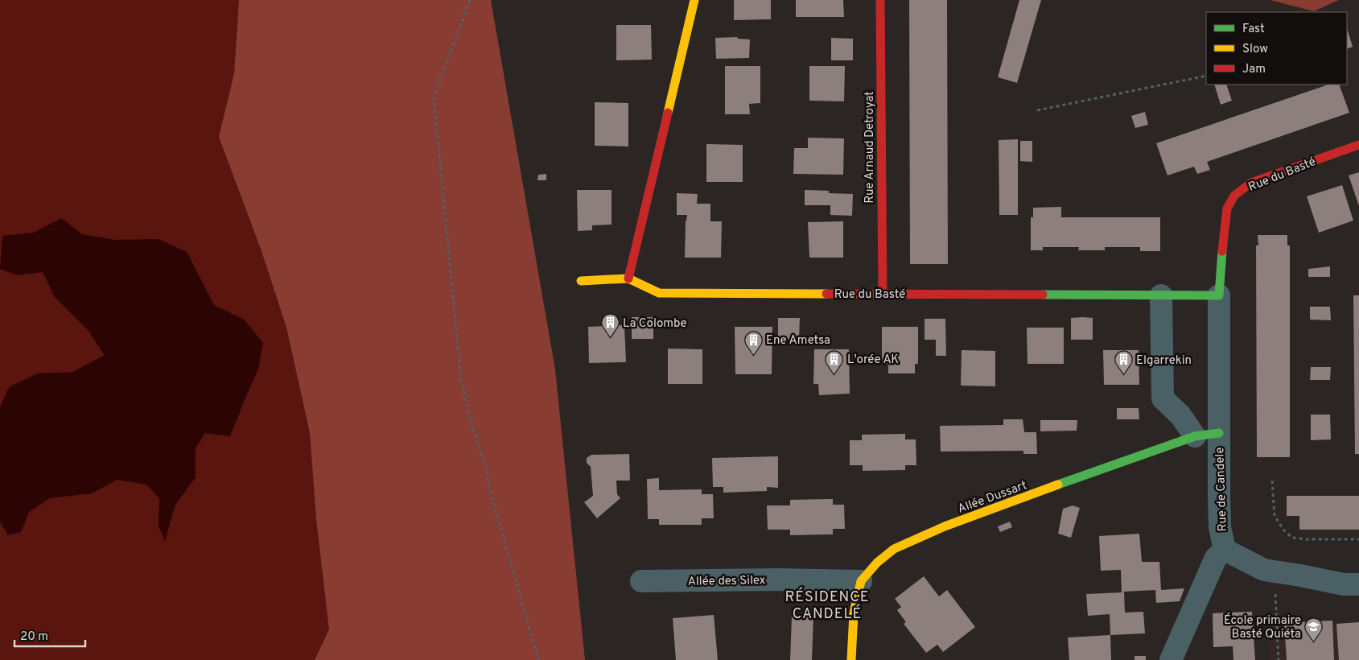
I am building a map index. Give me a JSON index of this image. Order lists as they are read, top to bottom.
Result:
{
  "streets": {
    "street": [
      "Rue Arnaud Detroyat",
      "Rue du Basté",
      "Rue de Candele",
      "Allée Dussart",
      "Allée des Silex"
    ]
  },
  "crossings": [
    ["Rue Arnaud Detroyat", "Rue du Basté"],
    ["Rue du Basté", "Rue de Candele"],
    ["Rue du Basté", "Allée Dussart"],
    ["Rue de Candele", "Allée Dussart"],
    ["Allée Dussart", "Allée des Silex"]
  ],
  "districts": ["RÉSIDENCE CANDELÉ"],
  "places": {
    "building": [
      "La Colombe",
      "Ene Ametsa",
      "L'orée AK",
      "Elgarrekin"
    ],
    "school or university": ["École primaire Basté Quiéta"]
  },
  "legend": ["Fast", "Slow", "Jam"],
  "scale_bar": "20 m"
}
